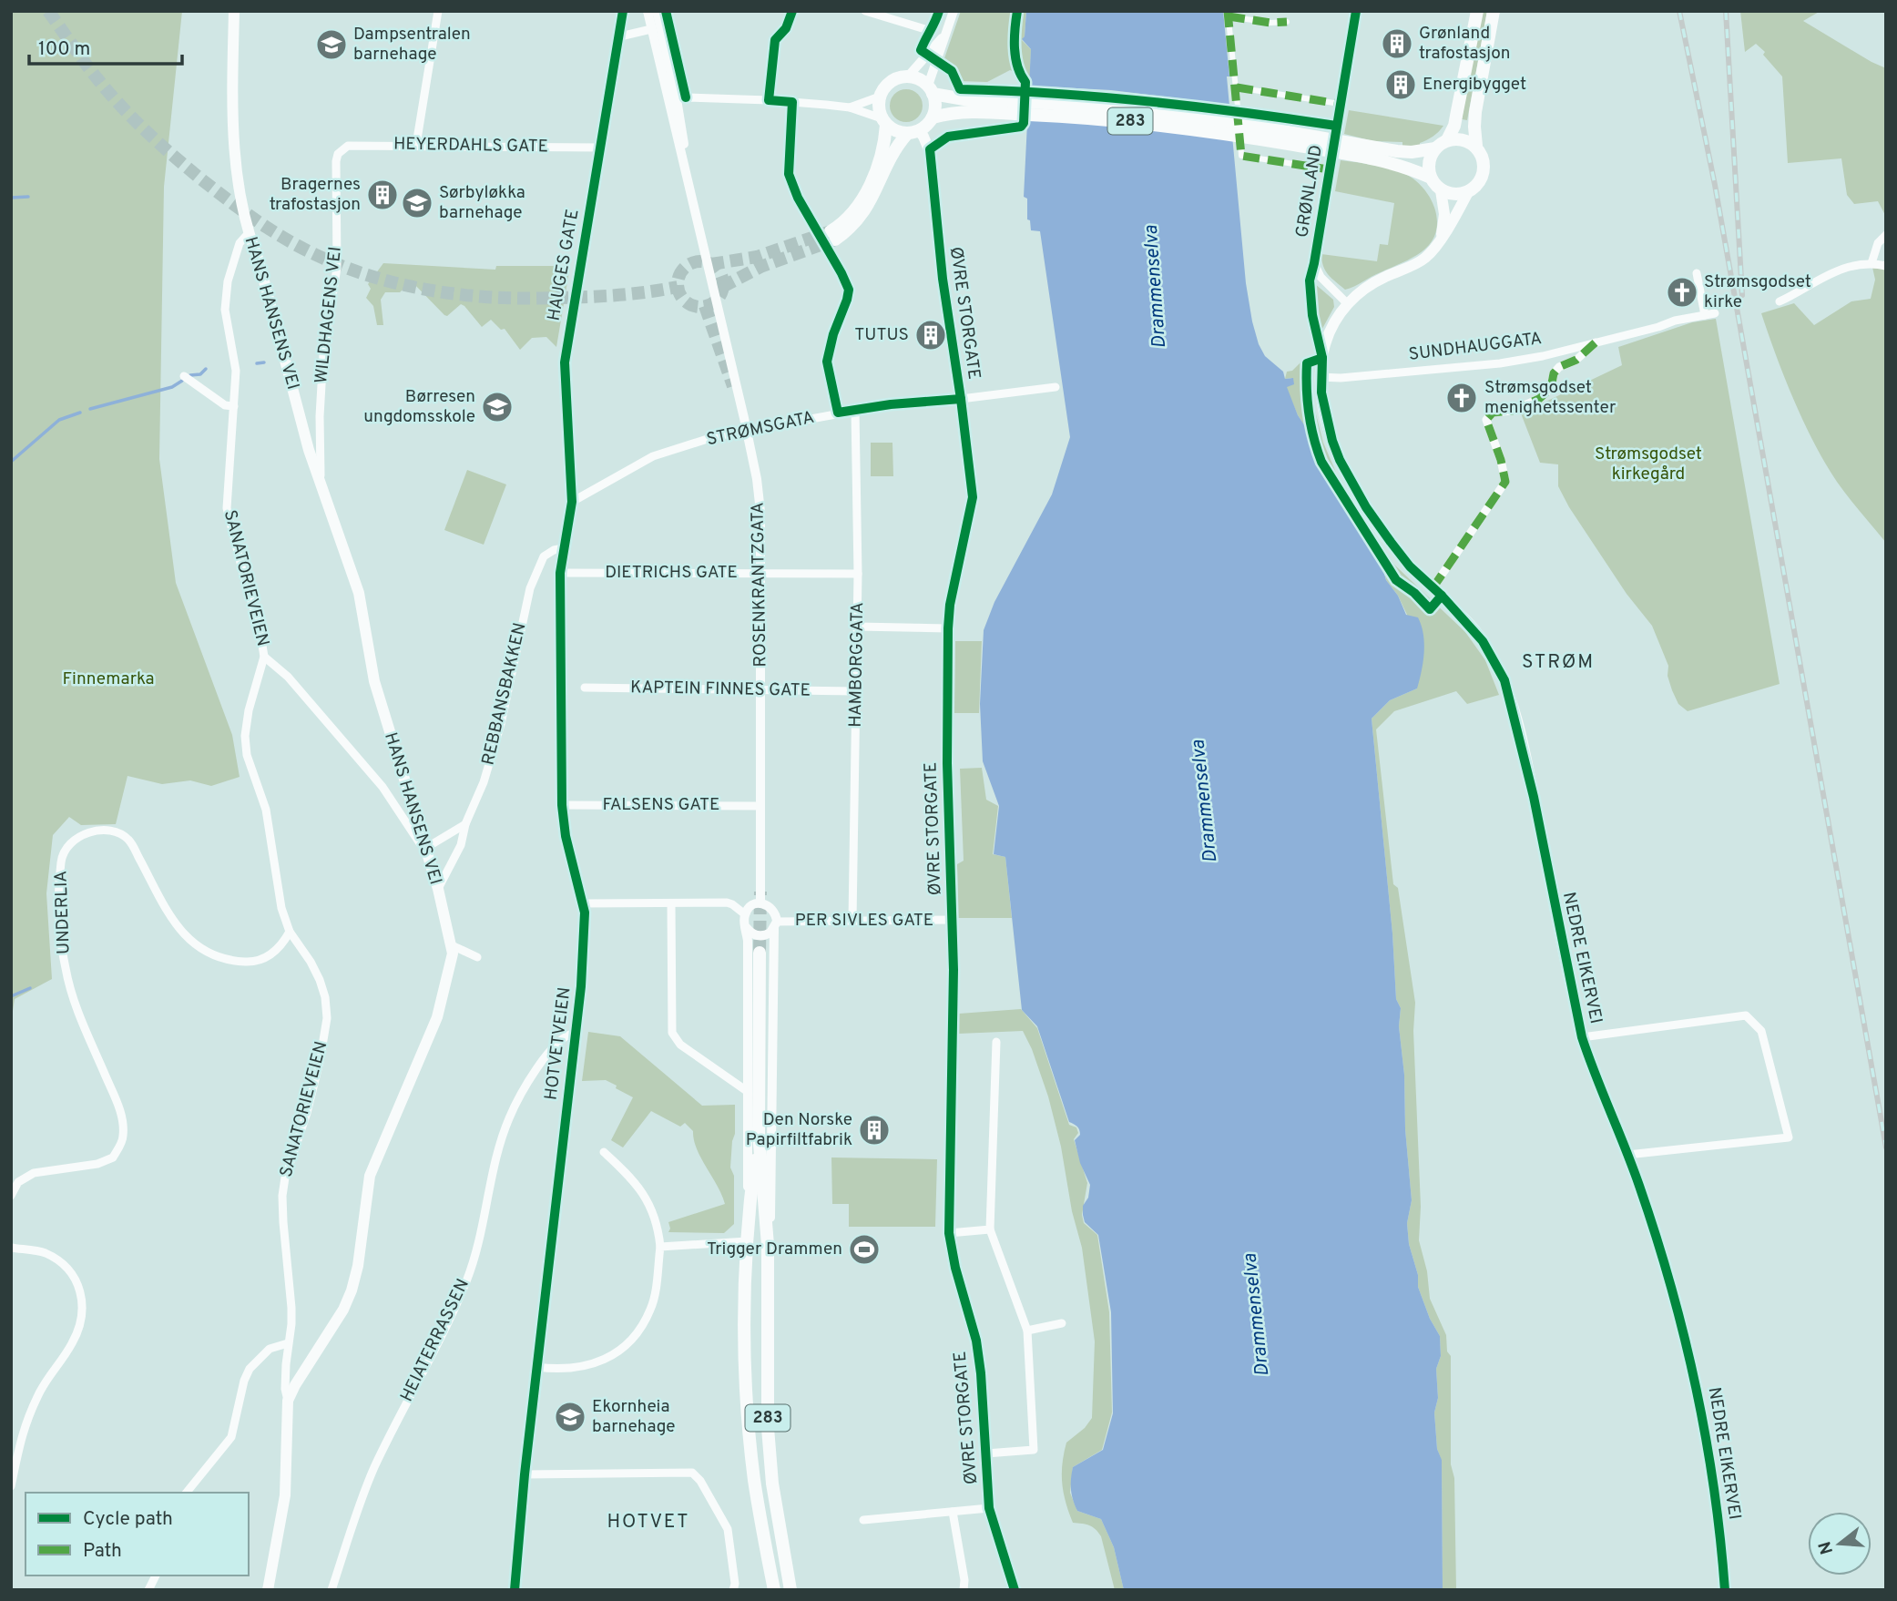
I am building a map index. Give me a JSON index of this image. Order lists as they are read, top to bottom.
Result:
{
  "streets": {
    "main road": [
      "283",
      "HANS HANSENS VEI",
      "ØVRE STORGATE",
      "NEDRE EIKERVEI"
    ],
    "street": [
      "HEYERDAHLS GATE",
      "GRØNLAND",
      "HAUGES GATE",
      "WILDHAGENS VEI",
      "SUNDHAUGGATA",
      "STRØMSGATA",
      "DIETRICHS GATE",
      "SANATORIEVEIEN",
      "ROSENKRANTZGATA",
      "HAMBORGGATA",
      "KAPTEIN FINNES GATE",
      "REBBANSBAKKEN",
      "FALSENS GATE",
      "UNDERLIA",
      "PER SIVLES GATE",
      "HOTVETVEIEN",
      "HEIATERRASSEN"
    ]
  },
  "crossings": [
    ["283", "ØVRE STORGATE"],
    ["283", "NEDRE EIKERVEI"],
    ["HEYERDAHLS GATE", "HAUGES GATE"],
    ["HEYERDAHLS GATE", "WILDHAGENS VEI"],
    ["GRØNLAND", "NEDRE EIKERVEI"],
    ["HAUGES GATE", "STRØMSGATA"],
    ["HAUGES GATE", "ROSENKRANTZGATA"],
    ["HAUGES GATE", "HOTVETVEIEN"],
    ["HANS HANSENS VEI", "WILDHAGENS VEI"],
    ["HANS HANSENS VEI", "SANATORIEVEIEN"],
    ["HANS HANSENS VEI", "REBBANSBAKKEN"],
    ["ØVRE STORGATE", "STRØMSGATA"],
    ["ØVRE STORGATE", "PER SIVLES GATE"],
    ["SUNDHAUGGATA", "NEDRE EIKERVEI"],
    ["STRØMSGATA", "ROSENKRANTZGATA"],
    ["STRØMSGATA", "HAMBORGGATA"],
    ["STRØMSGATA", "HOTVETVEIEN"],
    ["DIETRICHS GATE", "ROSENKRANTZGATA"],
    ["DIETRICHS GATE", "HAMBORGGATA"],
    ["DIETRICHS GATE", "HOTVETVEIEN"],
    ["SANATORIEVEIEN", "UNDERLIA"],
    ["ROSENKRANTZGATA", "KAPTEIN FINNES GATE"],
    ["ROSENKRANTZGATA", "FALSENS GATE"],
    ["ROSENKRANTZGATA", "PER SIVLES GATE"],
    ["HAMBORGGATA", "KAPTEIN FINNES GATE"],
    ["HAMBORGGATA", "PER SIVLES GATE"],
    ["REBBANSBAKKEN", "HOTVETVEIEN"],
    ["FALSENS GATE", "HOTVETVEIEN"],
    ["HOTVETVEIEN", "HEIATERRASSEN"]
  ],
  "districts": ["STRØM", "HOTVET"],
  "water": ["Drammenselva"],
  "parks": ["Strømsgodset kirkegård", "Finnemarka"],
  "places": {
    "building": [
      "Grønland trafostasjon",
      "Energibygget",
      "Bragernes trafostasjon",
      "TUTUS",
      "Den Norske Papirfiltfabrik"
    ],
    "school or university": [
      "Dampsentralen barnehage",
      "Sørbyløkka barnehage",
      "Børresen ungdomsskole",
      "Ekornheia barnehage"
    ],
    "church": ["Strømsgodset kirke", "Strømsgodset menighetssenter"],
    "sports": ["Trigger Drammen"]
  },
  "legend": ["Cycle path", "Path"],
  "scale_bar": "100 m",
  "north": "left"
}
